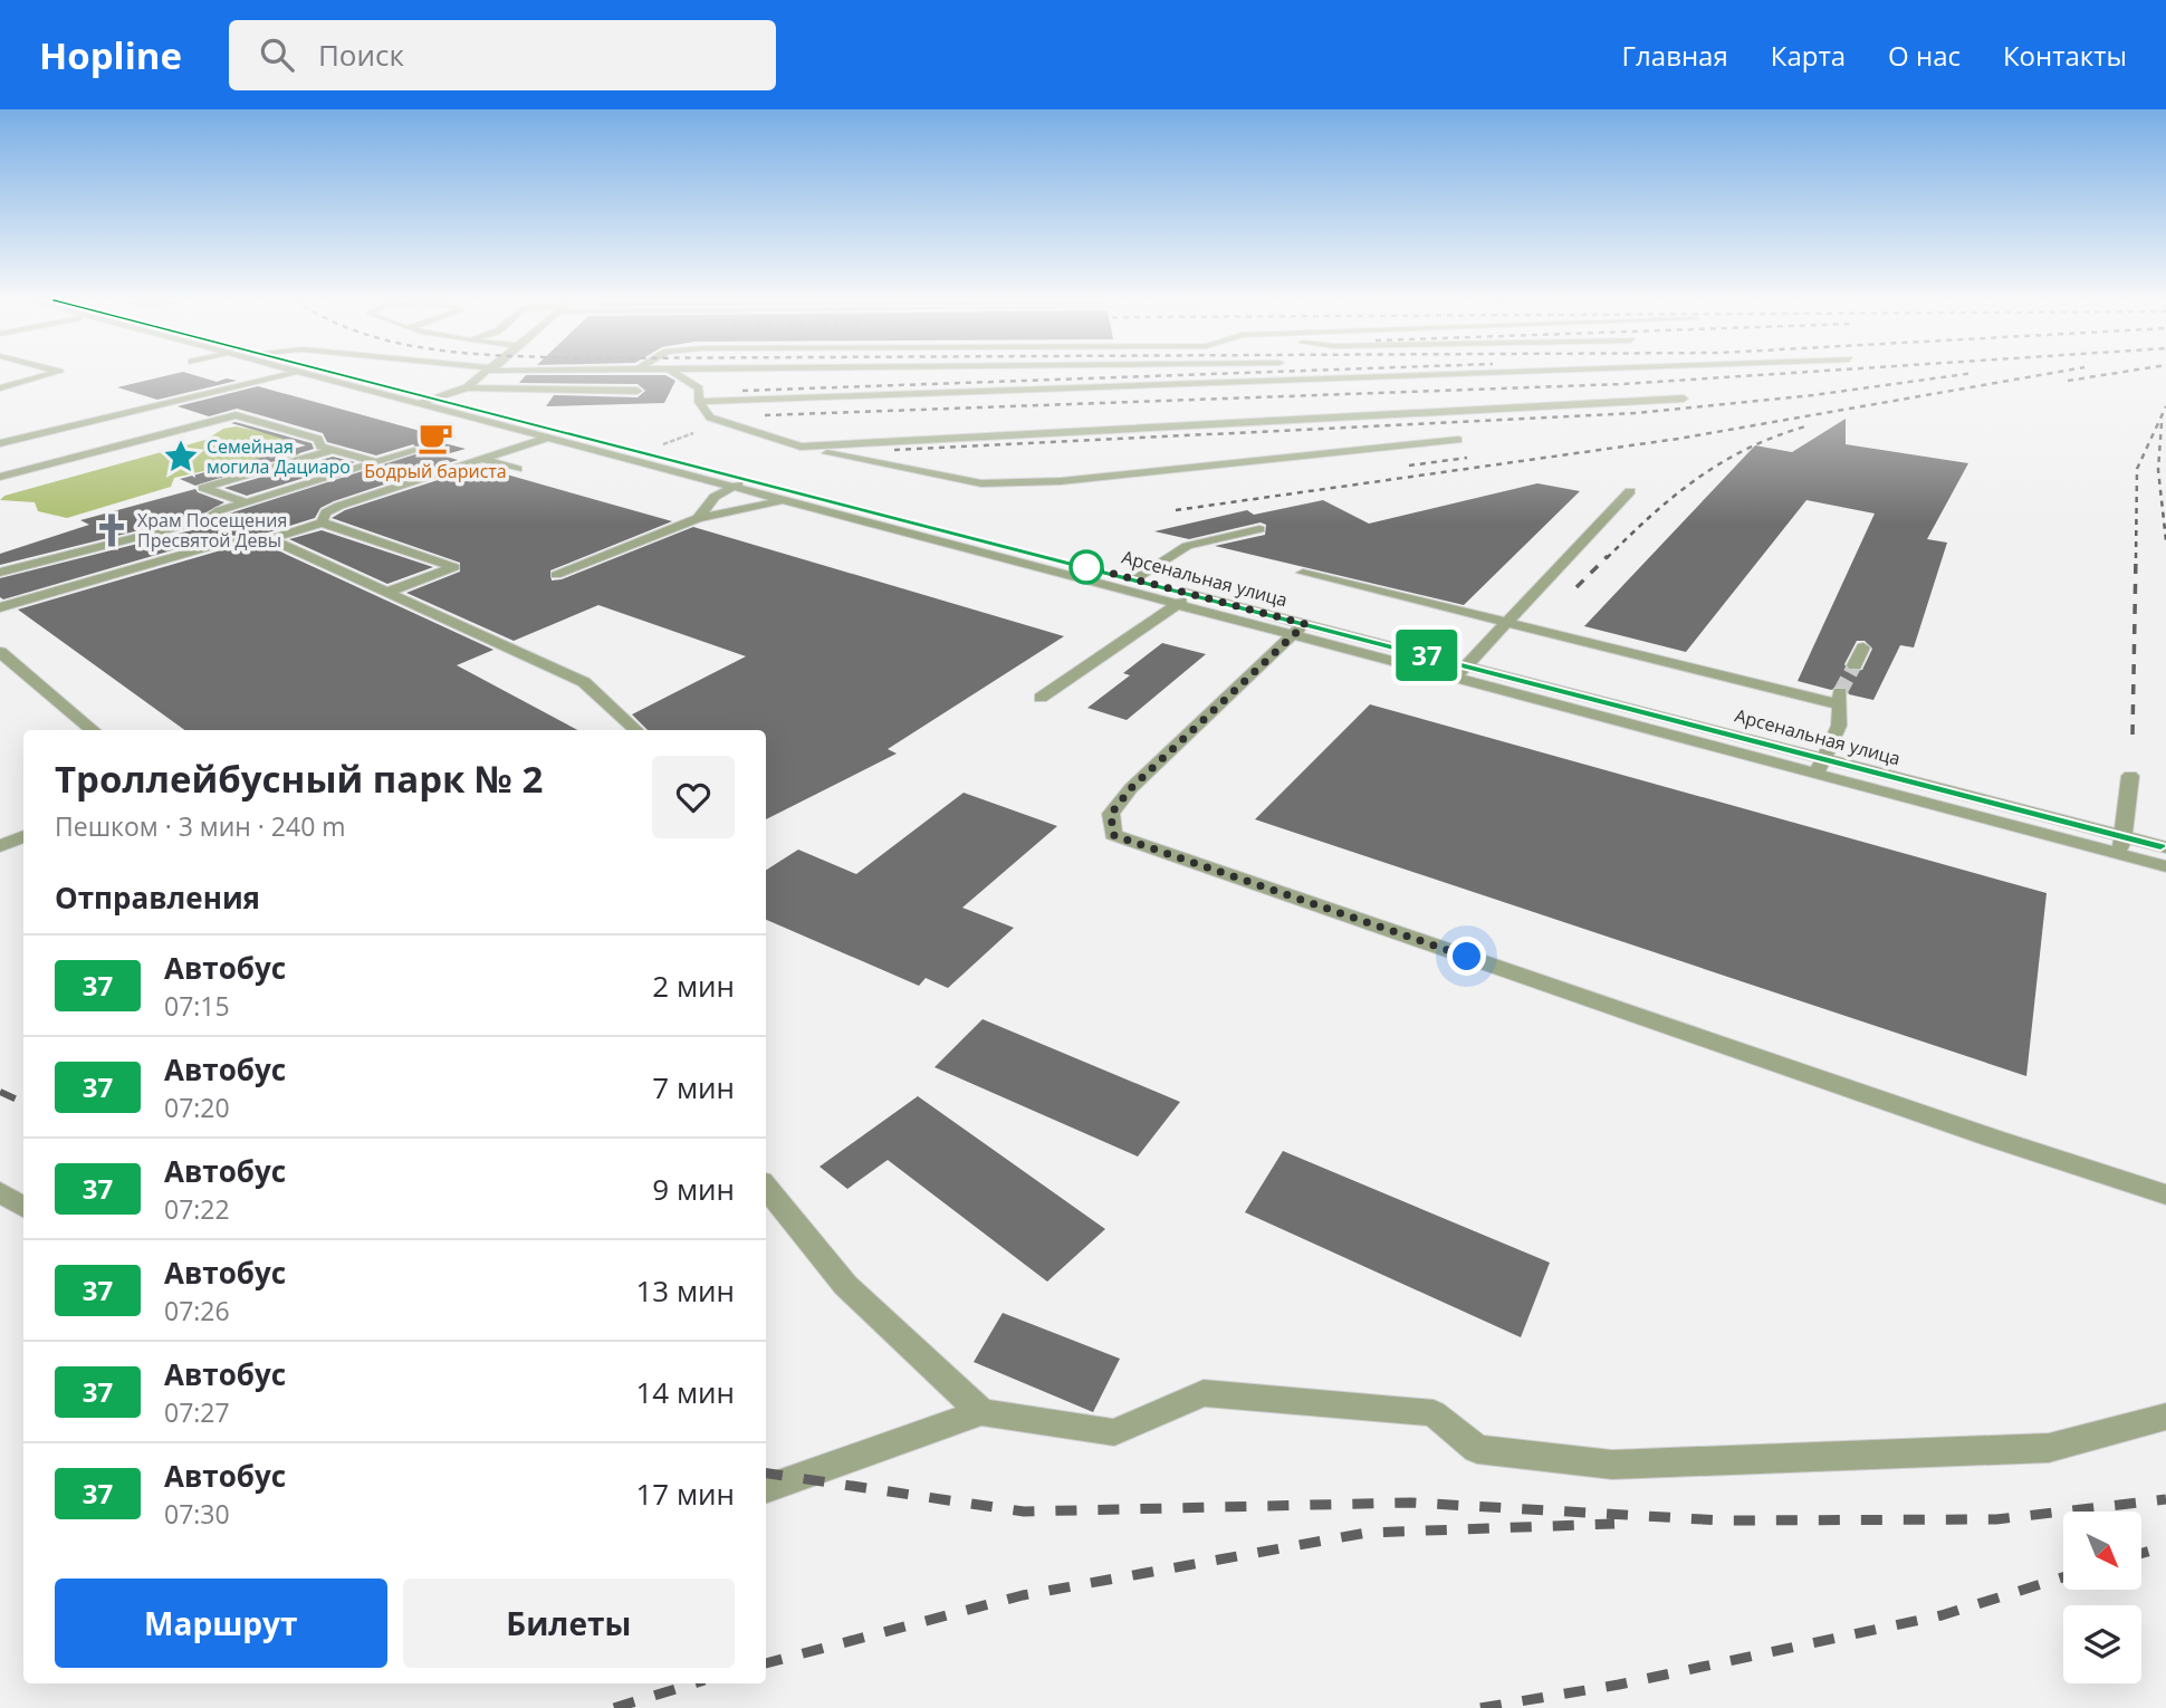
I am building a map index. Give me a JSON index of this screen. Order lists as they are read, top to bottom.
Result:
{
  "streets": {
    "street": ["Арсенальная улица"]
  },
  "places": {
    "cafe": ["Бодрый бариста"],
    "place": ["Семейная могила Дациаро"],
    "church": ["Храм Посещения Пресвятой Девы"]
  },
  "lines": ["bus line 37"],
  "north": "bottom right",
  "page": {
    "header": "Hopline",
    "search": "Поиск",
    "nav": [
      "Главная",
      "Карта",
      "О нас",
      "Контакты"
    ],
    "on_map": "37",
    "heading": [
      ["Троллейбусный парк № 2", "Пешком · 3 мин · 240 m"],
      "Отправления"
    ],
    "list": [
      {
        "mark": "37",
        "name": "Автобус",
        "note": "07:15",
        "value": "2 мин"
      },
      {
        "mark": "37",
        "name": "Автобус",
        "note": "07:20",
        "value": "7 мин"
      },
      {
        "mark": "37",
        "name": "Автобус",
        "note": "07:22",
        "value": "9 мин"
      },
      {
        "mark": "37",
        "name": "Автобус",
        "note": "07:26",
        "value": "13 мин"
      },
      {
        "mark": "37",
        "name": "Автобус",
        "note": "07:27",
        "value": "14 мин"
      },
      {
        "mark": "37",
        "name": "Автобус",
        "note": "07:30",
        "value": "17 мин"
      }
    ],
    "buttons": ["Маршрут", "Билеты"]
  }
}
